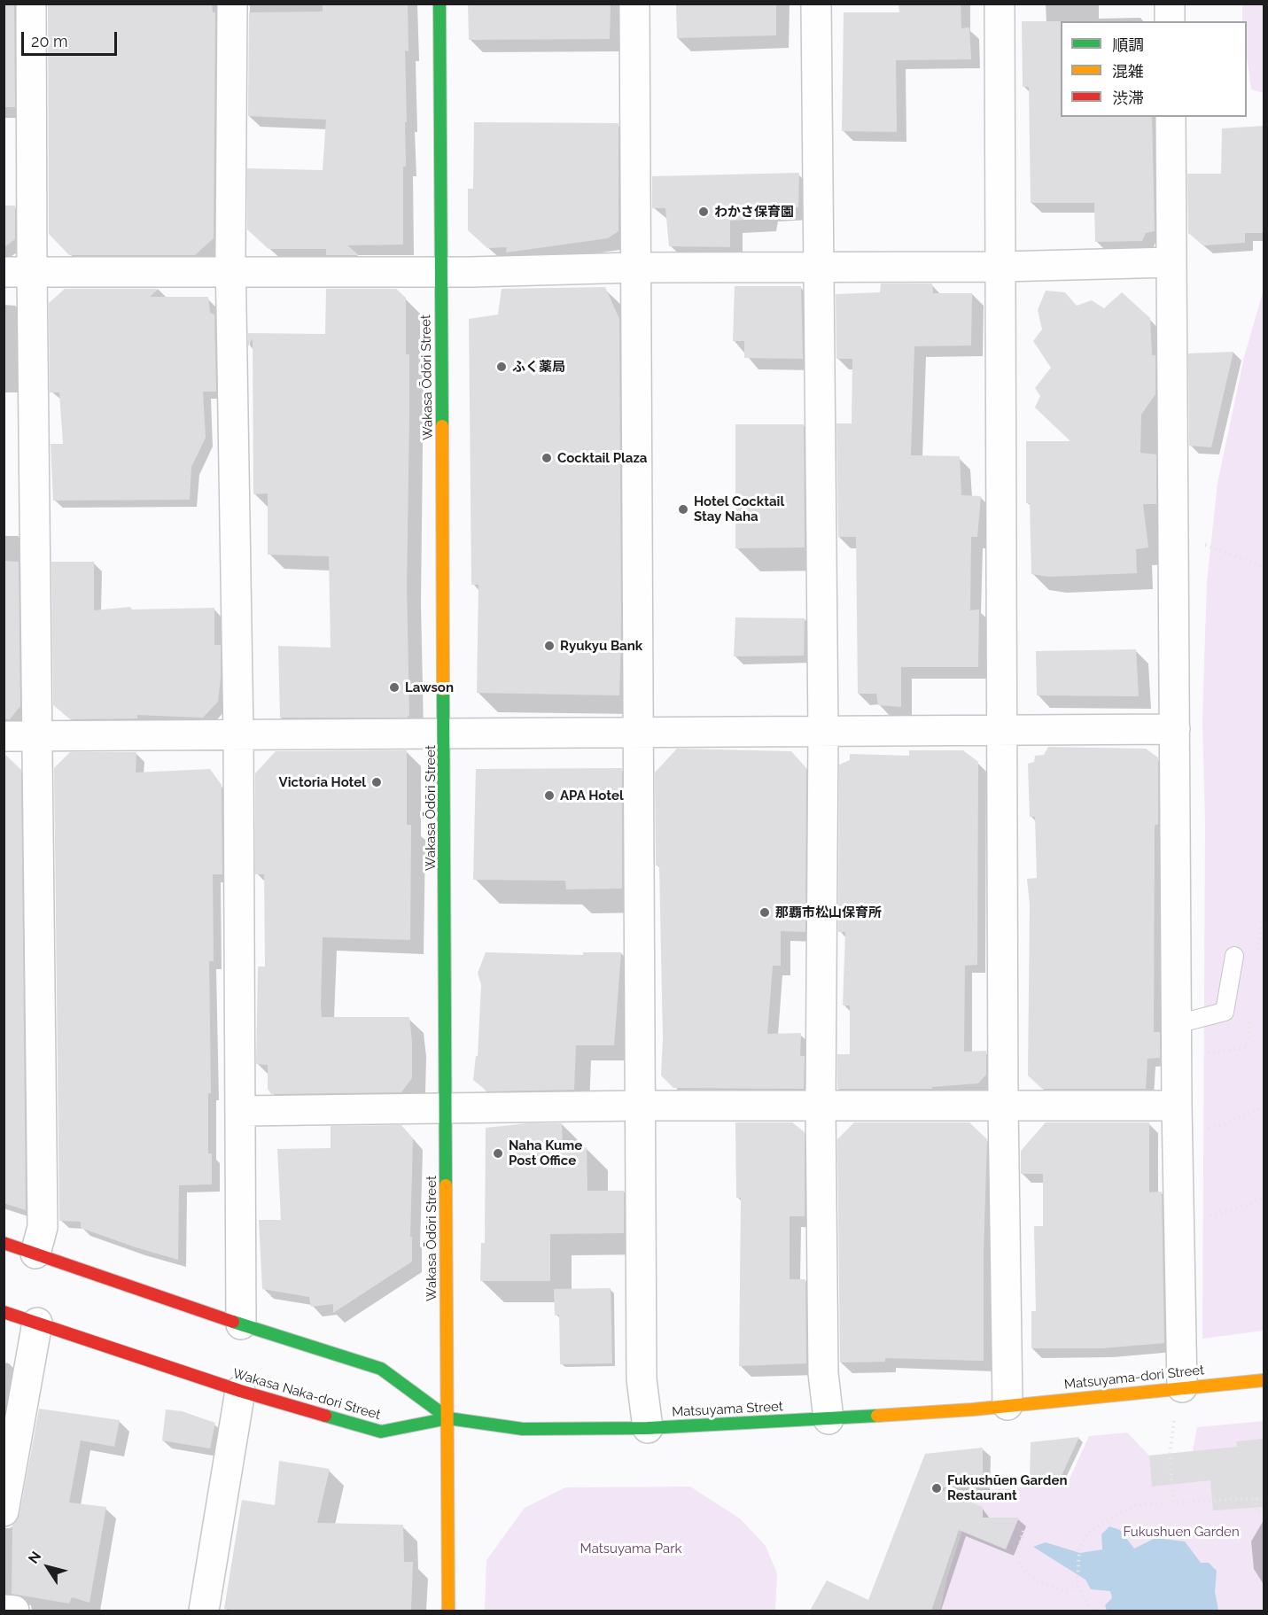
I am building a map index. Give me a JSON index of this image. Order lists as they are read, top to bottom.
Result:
{
  "streets": {
    "street": [
      "Wakasa Ōdōri Street",
      "Matsuyama-dori Street",
      "Wakasa Naka-dori Street",
      "Matsuyama Street"
    ]
  },
  "crossings": [
    ["Wakasa Ōdōri Street", "Wakasa Naka-dori Street"],
    ["Wakasa Ōdōri Street", "Matsuyama Street"],
    ["Matsuyama-dori Street", "Matsuyama Street"],
    ["Wakasa Naka-dori Street", "Matsuyama Street"]
  ],
  "parks": ["Fukushuen Garden", "Matsuyama Park"],
  "places": [
    "わかさ保育園",
    "ふく薬局",
    "Cocktail Plaza",
    "Hotel Cocktail Stay Naha",
    "Ryukyu Bank",
    "Lawson",
    "Victoria Hotel",
    "APA Hotel",
    "那覇市松山保育所",
    "Naha Kume Post Office",
    "Fukushūen Garden Restaurant"
  ],
  "legend": ["順調", "混雑", "渋滞"],
  "scale_bar": "20 m",
  "north": "top left"
}
